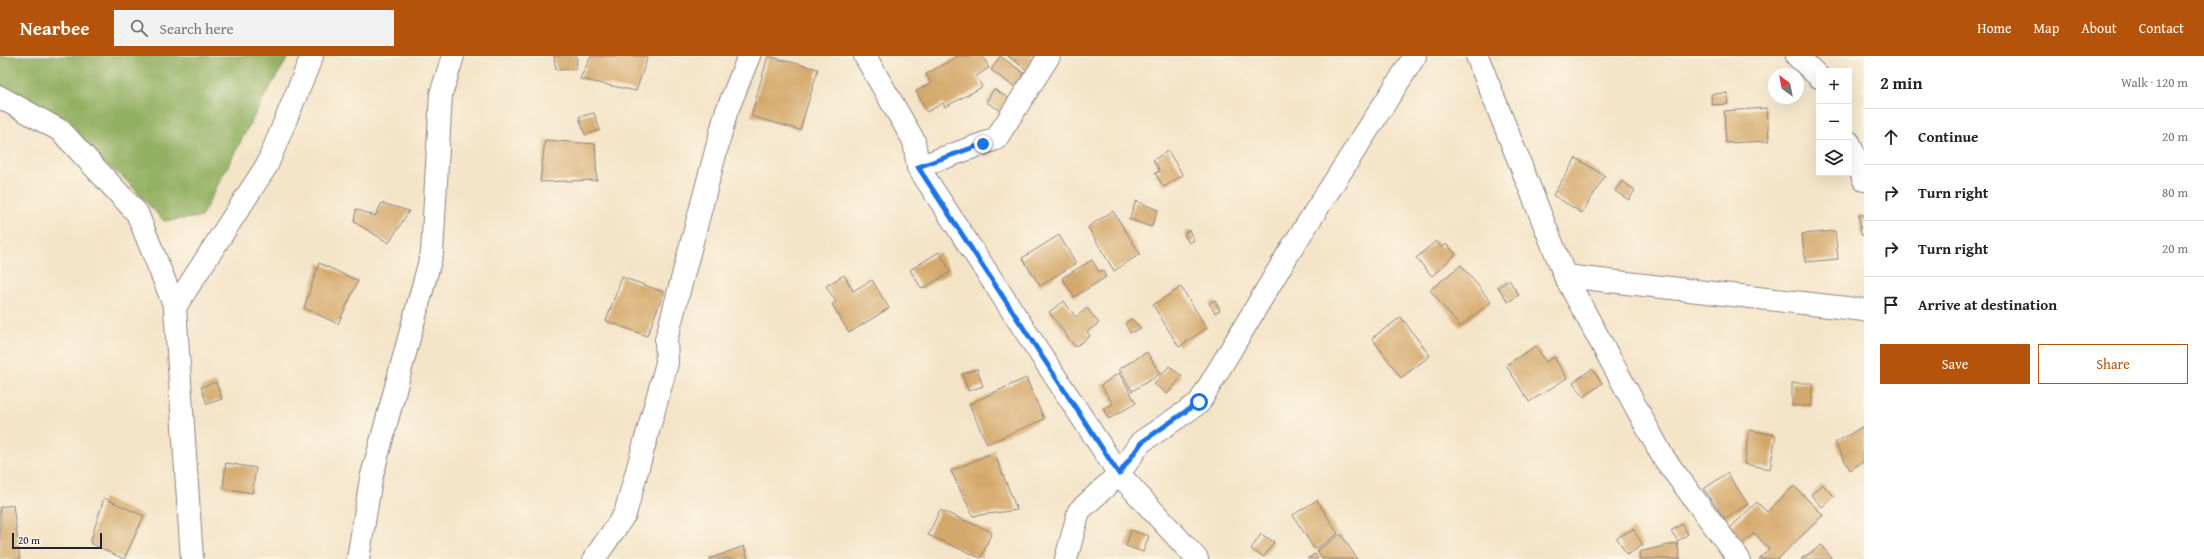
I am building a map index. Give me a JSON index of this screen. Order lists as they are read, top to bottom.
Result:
{
  "scale_bar": "20 m",
  "north": "top left",
  "page": {
    "header": "Nearbee",
    "search": "Search here",
    "nav": [
      "Home",
      "Map",
      "About",
      "Contact"
    ],
    "heading": ["2 min", "Walk · 120 m"],
    "map_buttons": ["+", "−"],
    "list": [
      ["Continue", "20 m"],
      ["Turn right", "80 m"],
      ["Turn right", "20 m"],
      "Arrive at destination"
    ],
    "buttons": ["Save", "Share"],
    "scale": "20 m"
  }
}
